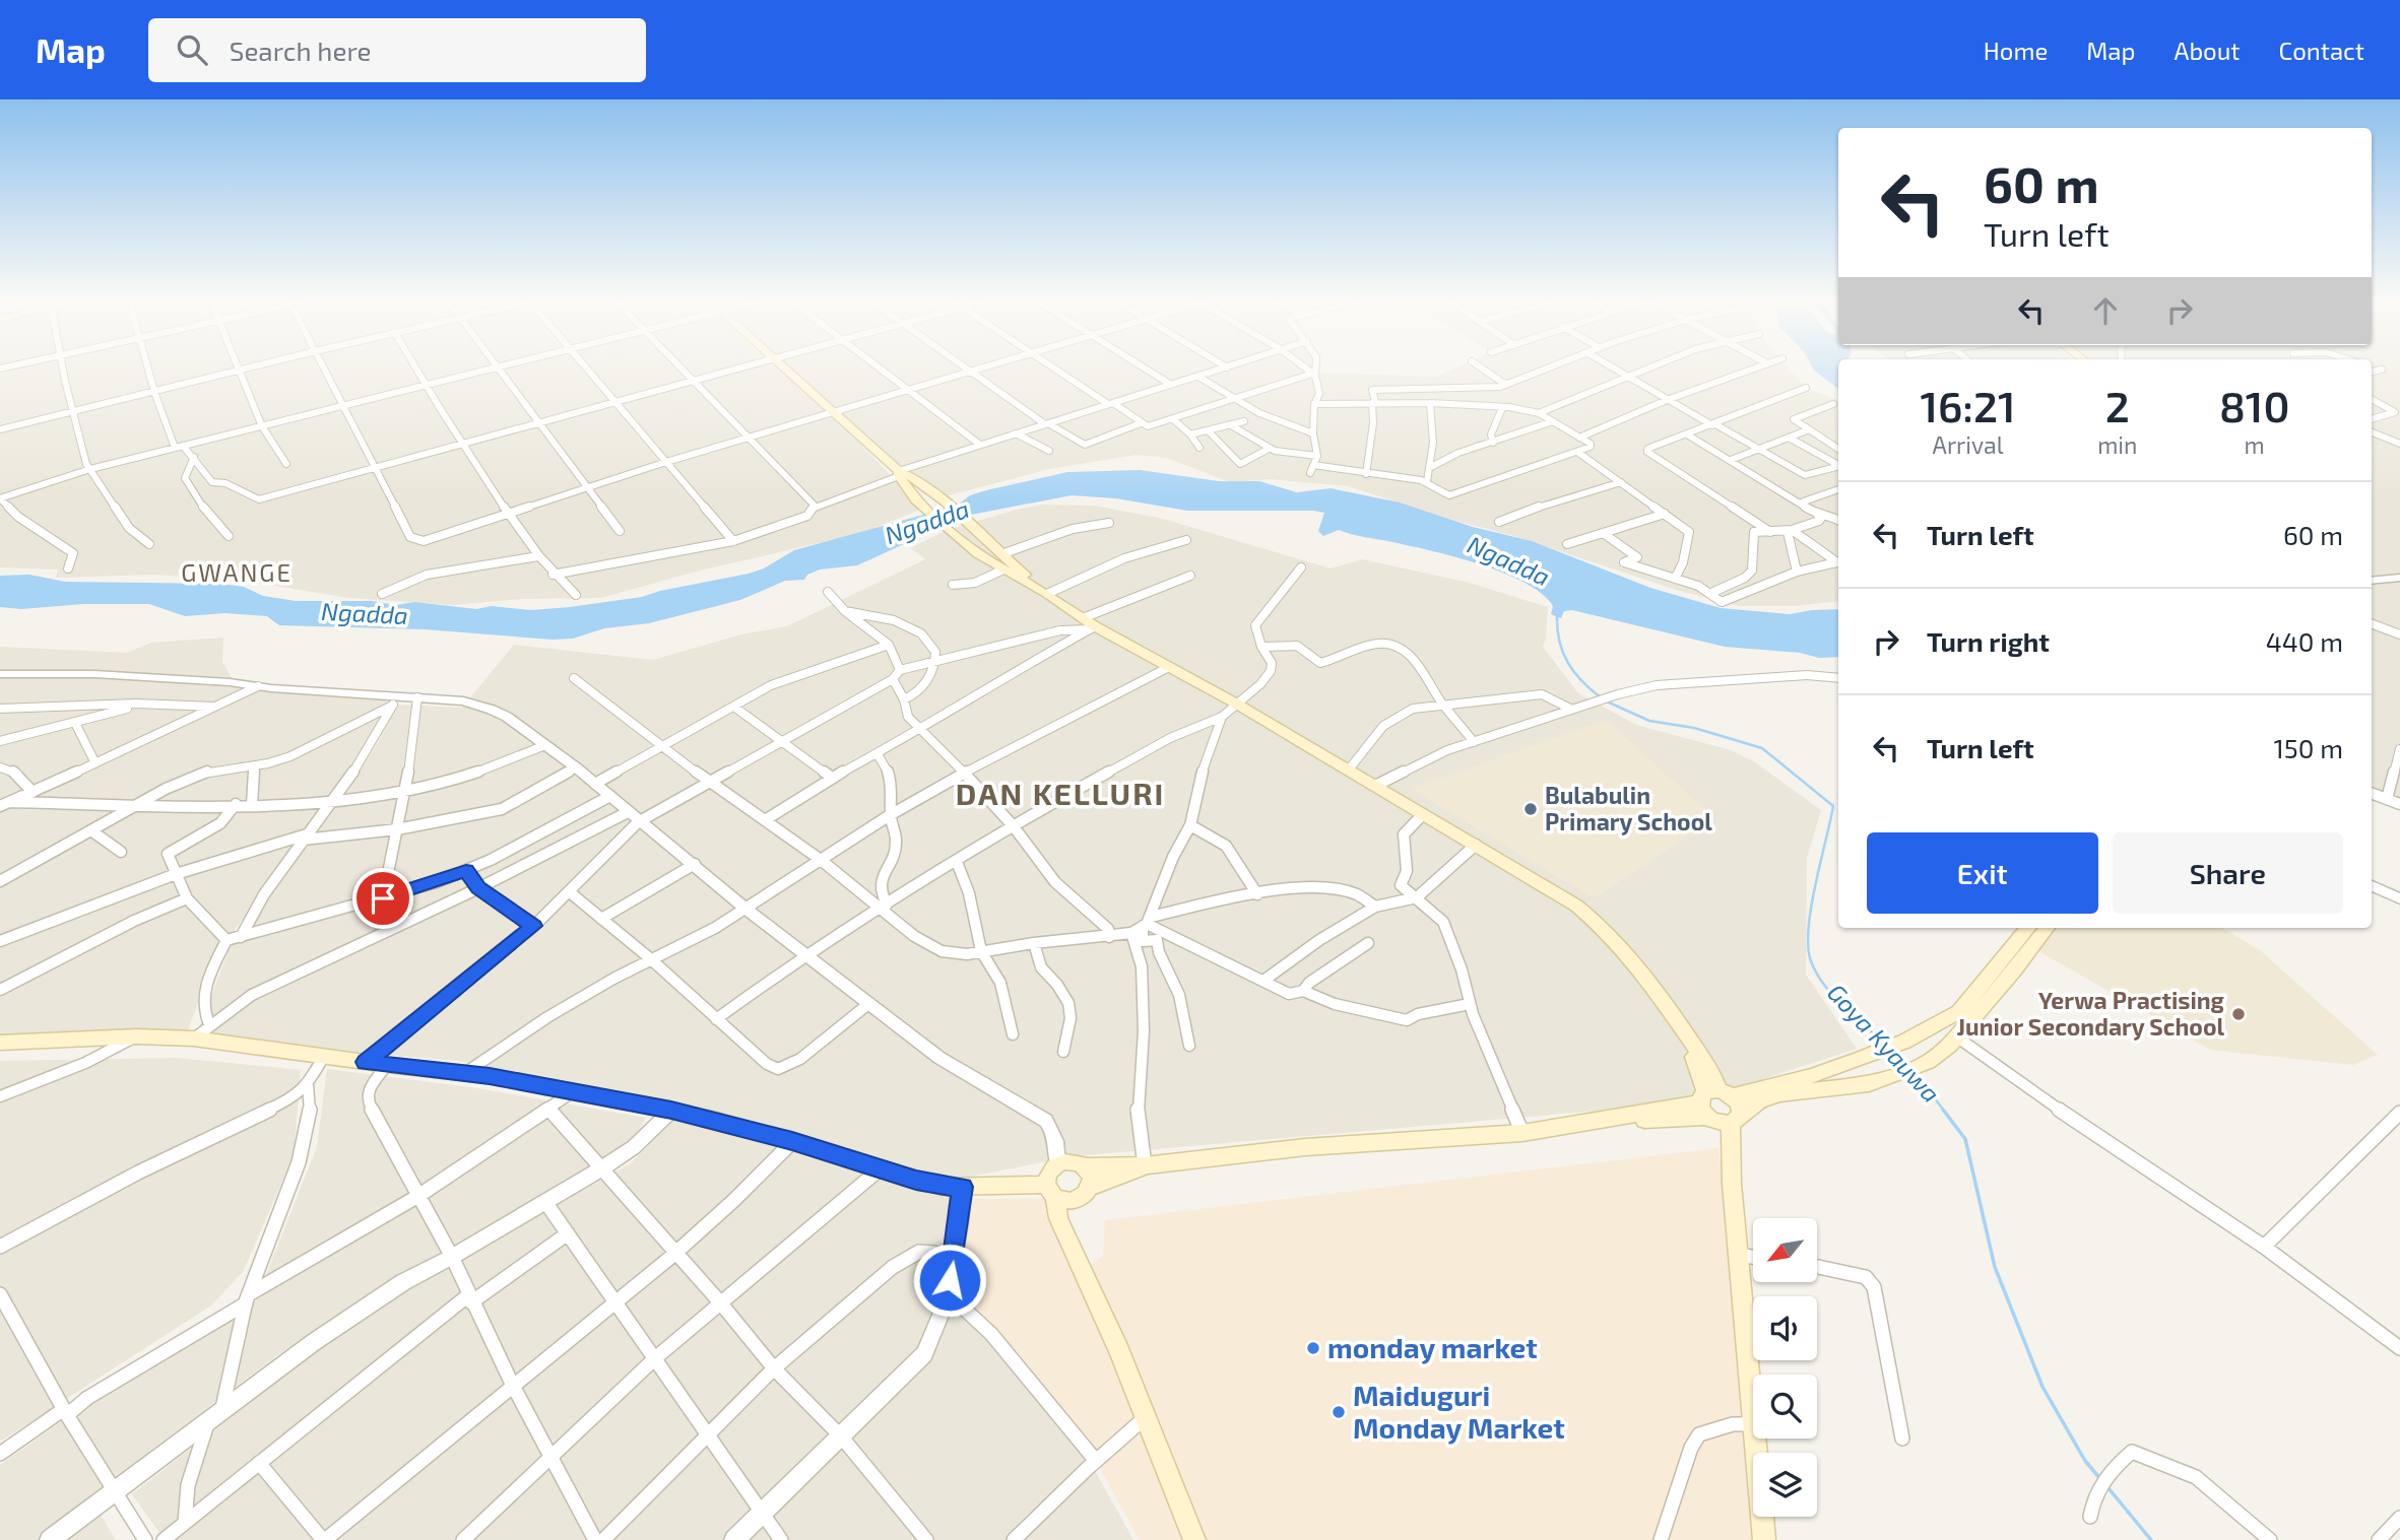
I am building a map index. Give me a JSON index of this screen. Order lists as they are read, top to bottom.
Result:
{
  "districts": ["GWANGE", "DAN KELLURI"],
  "water": ["Ngadda", "Goya Kyauwa"],
  "places": [
    "Bulabulin Primary School",
    "Yerwa Practising Junior Secondary School",
    "monday market",
    "Maiduguri Monday Market"
  ],
  "north": "bottom left",
  "page": {
    "header": "Map",
    "search": "Search here",
    "nav": [
      "Home",
      "Map",
      "About",
      "Contact"
    ],
    "turn": ["60 m", "Turn left"],
    "eta": [
      "16:21",
      "Arrival",
      "2",
      "min",
      "810",
      "m"
    ],
    "list": [
      {
        "name": "Turn left",
        "value": "60 m"
      },
      {
        "name": "Turn right",
        "value": "440 m"
      },
      {
        "name": "Turn left",
        "value": "150 m"
      }
    ],
    "buttons": ["Exit", "Share"]
  }
}
